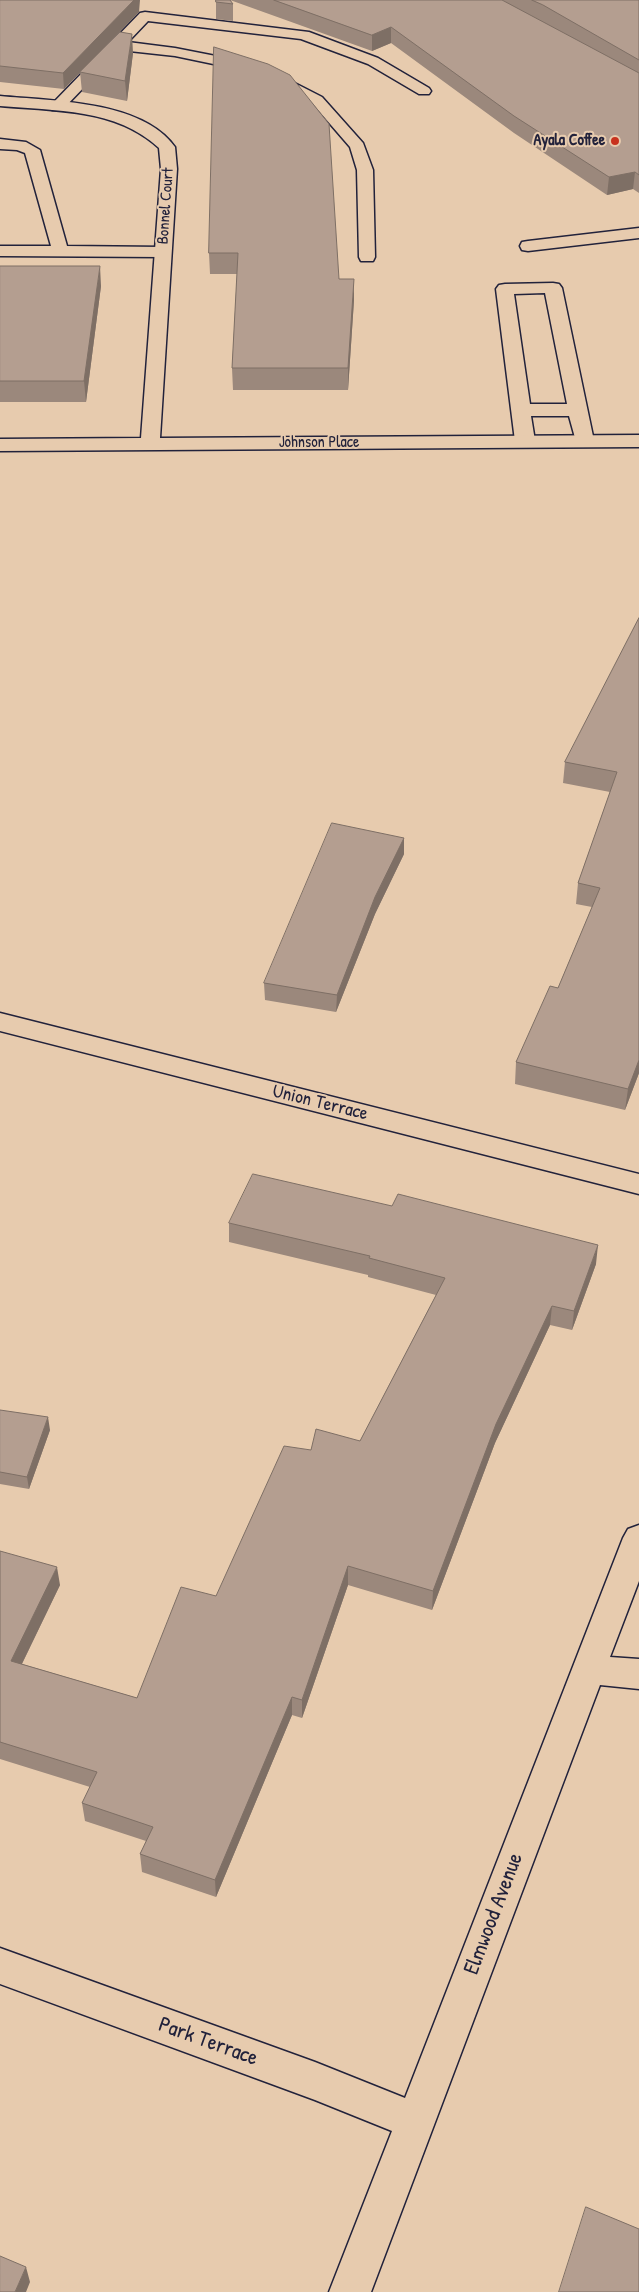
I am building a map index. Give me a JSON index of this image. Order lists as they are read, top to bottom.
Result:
{
  "streets": {
    "street": [
      "Bonnel Court",
      "Johnson Place",
      "Union Terrace",
      "Elmwood Avenue",
      "Park Terrace"
    ]
  },
  "crossings": [
    ["Bonnel Court", "Johnson Place"],
    ["Elmwood Avenue", "Park Terrace"]
  ],
  "places": ["Ayala Coffee"]
}
